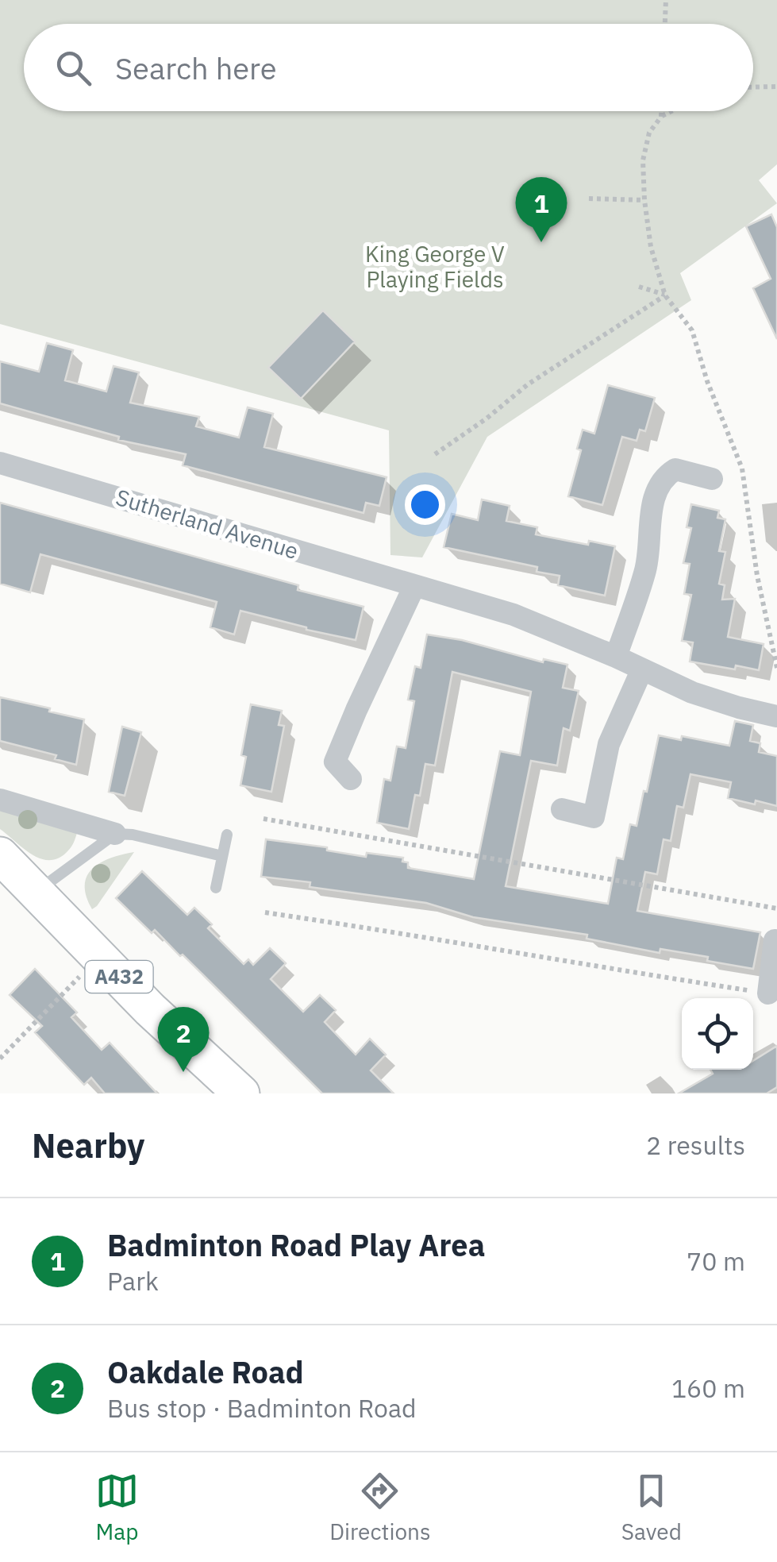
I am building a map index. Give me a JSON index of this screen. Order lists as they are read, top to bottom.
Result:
{
  "streets": {
    "main road": ["A432"],
    "street": ["Sutherland Avenue"]
  },
  "parks": ["King George V Playing Fields"],
  "page": {
    "search": "Search here",
    "pins": ["1", "2"],
    "heading": ["Nearby", "2 results"],
    "list": [
      {
        "mark": "1",
        "name": "Badminton Road Play Area",
        "note": "Park",
        "value": "70 m"
      },
      {
        "mark": "2",
        "name": "Oakdale Road",
        "note": "Bus stop · Badminton Road",
        "value": "160 m"
      }
    ],
    "nav": ["Map", "Directions", "Saved"]
  }
}
